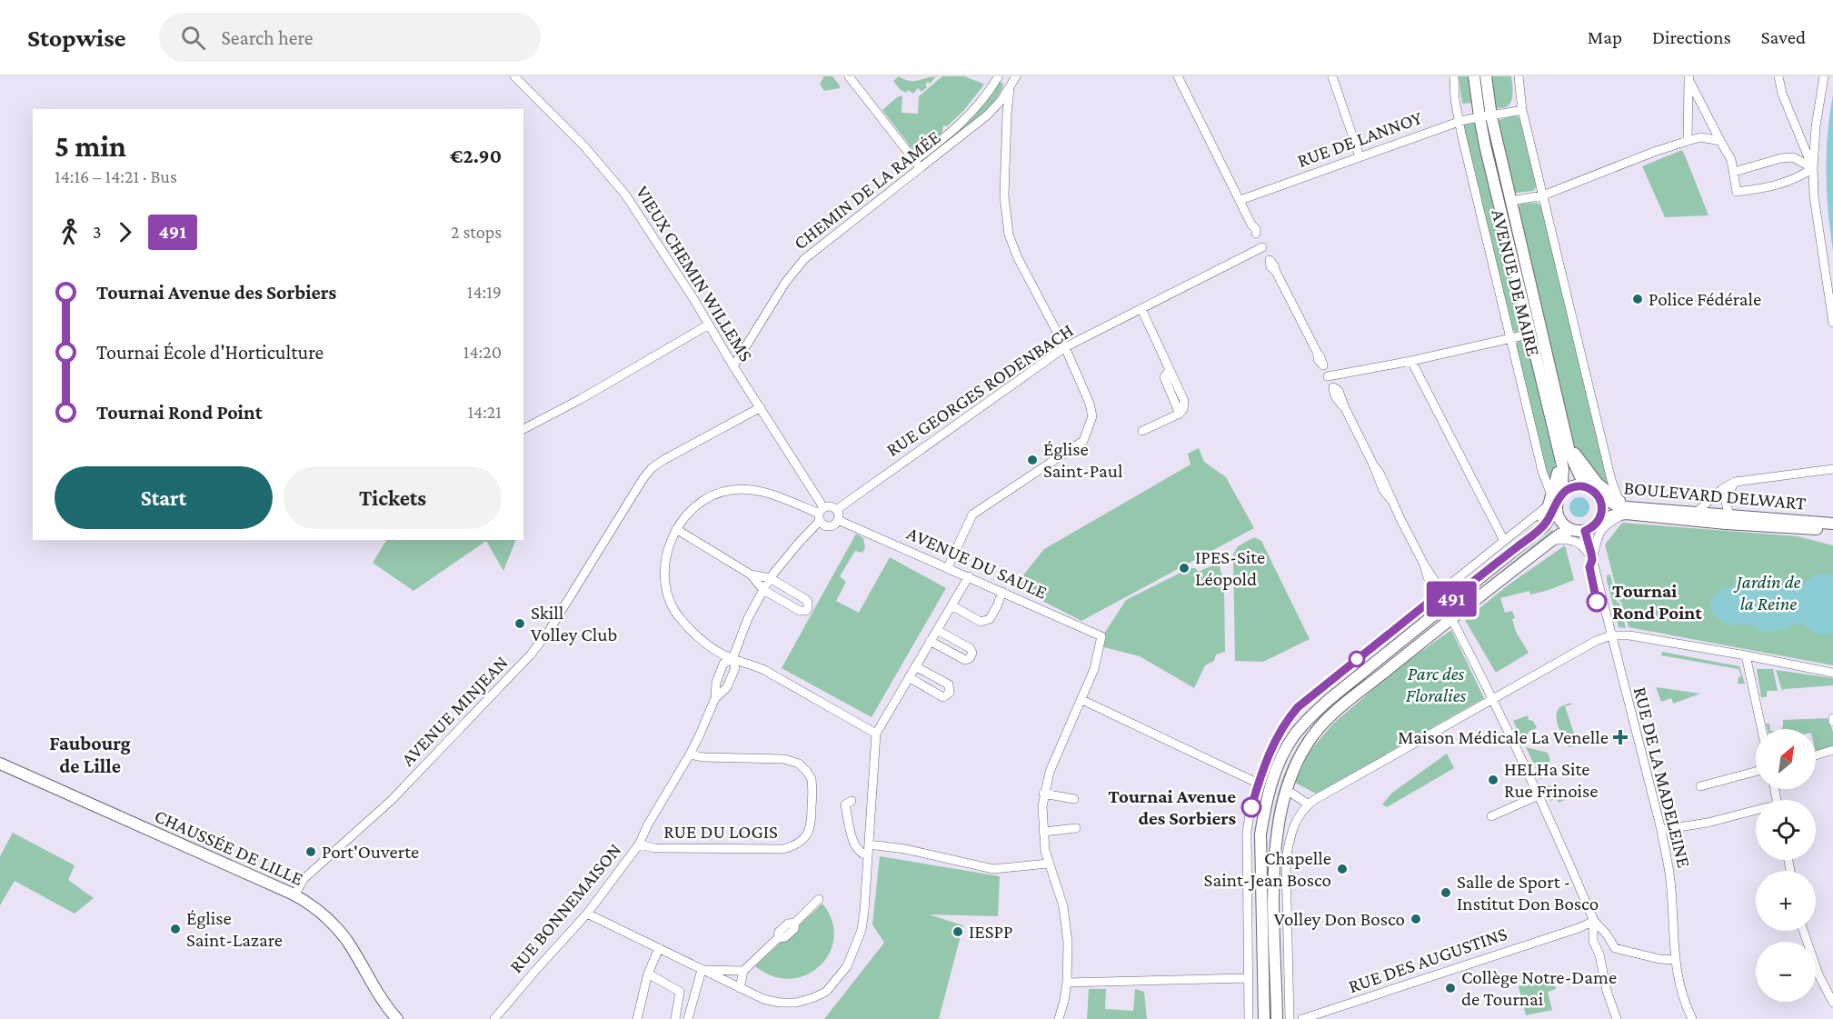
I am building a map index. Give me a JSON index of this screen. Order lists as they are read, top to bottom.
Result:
{
  "streets": {
    "main road": ["AVENUE DE MAIRE", "BOULEVARD DELWART", "CHAUSSÉE DE LILLE"],
    "street": [
      "RUE DE LANNOY",
      "CHEMIN DE LA RAMÉE",
      "VIEUX CHEMIN WILLEMS",
      "RUE GEORGES RODENBACH",
      "AVENUE DU SAULE",
      "AVENUE MINJEAN",
      "RUE DE LA MADELEINE",
      "RUE DU LOGIS",
      "RUE BONNEMAISON",
      "RUE DES AUGUSTINS"
    ]
  },
  "crossings": [
    ["RUE DE LANNOY", "AVENUE DE MAIRE"],
    ["CHEMIN DE LA RAMÉE", "VIEUX CHEMIN WILLEMS"],
    ["VIEUX CHEMIN WILLEMS", "RUE GEORGES RODENBACH"],
    ["VIEUX CHEMIN WILLEMS", "AVENUE DU SAULE"],
    ["VIEUX CHEMIN WILLEMS", "AVENUE MINJEAN"],
    ["VIEUX CHEMIN WILLEMS", "RUE BONNEMAISON"],
    ["AVENUE DE MAIRE", "BOULEVARD DELWART"],
    ["AVENUE DE MAIRE", "RUE DE LA MADELEINE"],
    ["RUE GEORGES RODENBACH", "AVENUE DU SAULE"],
    ["RUE GEORGES RODENBACH", "RUE BONNEMAISON"],
    ["BOULEVARD DELWART", "RUE DE LA MADELEINE"],
    ["AVENUE DU SAULE", "RUE BONNEMAISON"],
    ["AVENUE MINJEAN", "CHAUSSÉE DE LILLE"],
    ["RUE DU LOGIS", "RUE BONNEMAISON"]
  ],
  "districts": ["Faubourg de Lille"],
  "parks": ["Jardin de la Reine", "Parc des Floralies"],
  "places": {
    "other": [
      "Police Fédérale",
      "Église Saint-Paul",
      "IPES-Site Léopold",
      "Tournai Rond Point",
      "Skill Volley Club",
      "HELHa Site Rue Frinoise",
      "Tournai Avenue des Sorbiers",
      "Port'Ouverte",
      "Chapelle Saint-Jean Bosco",
      "Salle de Sport - Institut Don Bosco",
      "Volley Don Bosco",
      "Église Saint-Lazare",
      "IESPP",
      "Collège Notre-Dame de Tournai"
    ],
    "health": ["Maison Médicale La Venelle"]
  },
  "lines": ["bus line 491"],
  "north": "top right",
  "page": {
    "header": "Stopwise",
    "search": "Search here",
    "nav": ["Map", "Directions", "Saved"],
    "on_map": "491",
    "heading": ["5 min", "14:16 – 14:21 · Bus", "€2.90"],
    "legs": ["3", "491", "2 stops"],
    "list": [
      {
        "name": "Tournai Avenue des Sorbiers",
        "value": "14:19"
      },
      {
        "name": "Tournai École d'Horticulture",
        "value": "14:20"
      },
      {
        "name": "Tournai Rond Point",
        "value": "14:21"
      }
    ],
    "buttons": ["Start", "Tickets"],
    "map_buttons": ["+", "−"]
  }
}
